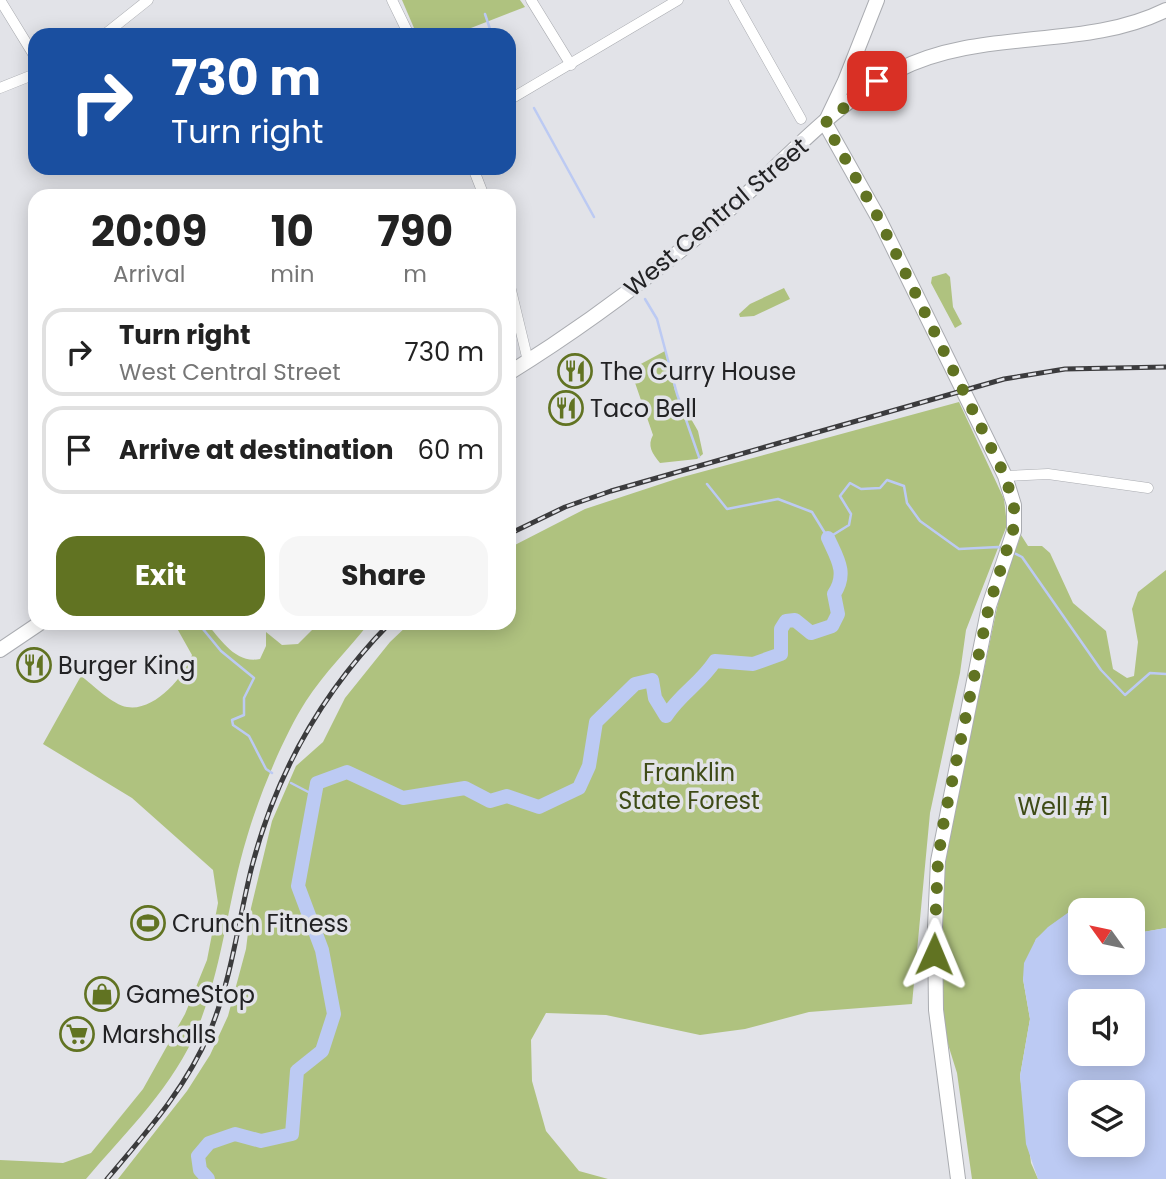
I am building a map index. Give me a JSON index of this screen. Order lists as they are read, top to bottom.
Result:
{
  "streets": {
    "street": ["West Central Street"]
  },
  "parks": ["Franklin State Forest", "Well # 1"],
  "places": {
    "restaurant": ["The Curry House", "Taco Bell", "Burger King"],
    "sports": ["Crunch Fitness"],
    "shop": ["GameStop"],
    "supermarket": ["Marshalls"]
  },
  "north": "top left",
  "page": {
    "turn": ["730 m", "Turn right"],
    "eta": [
      "20:09",
      "Arrival",
      "10",
      "min",
      "790",
      "m"
    ],
    "list": [
      {
        "name": "Turn right",
        "note": "West Central Street",
        "value": "730 m"
      },
      {
        "name": "Arrive at destination",
        "value": "60 m"
      }
    ],
    "buttons": ["Exit", "Share"]
  }
}
